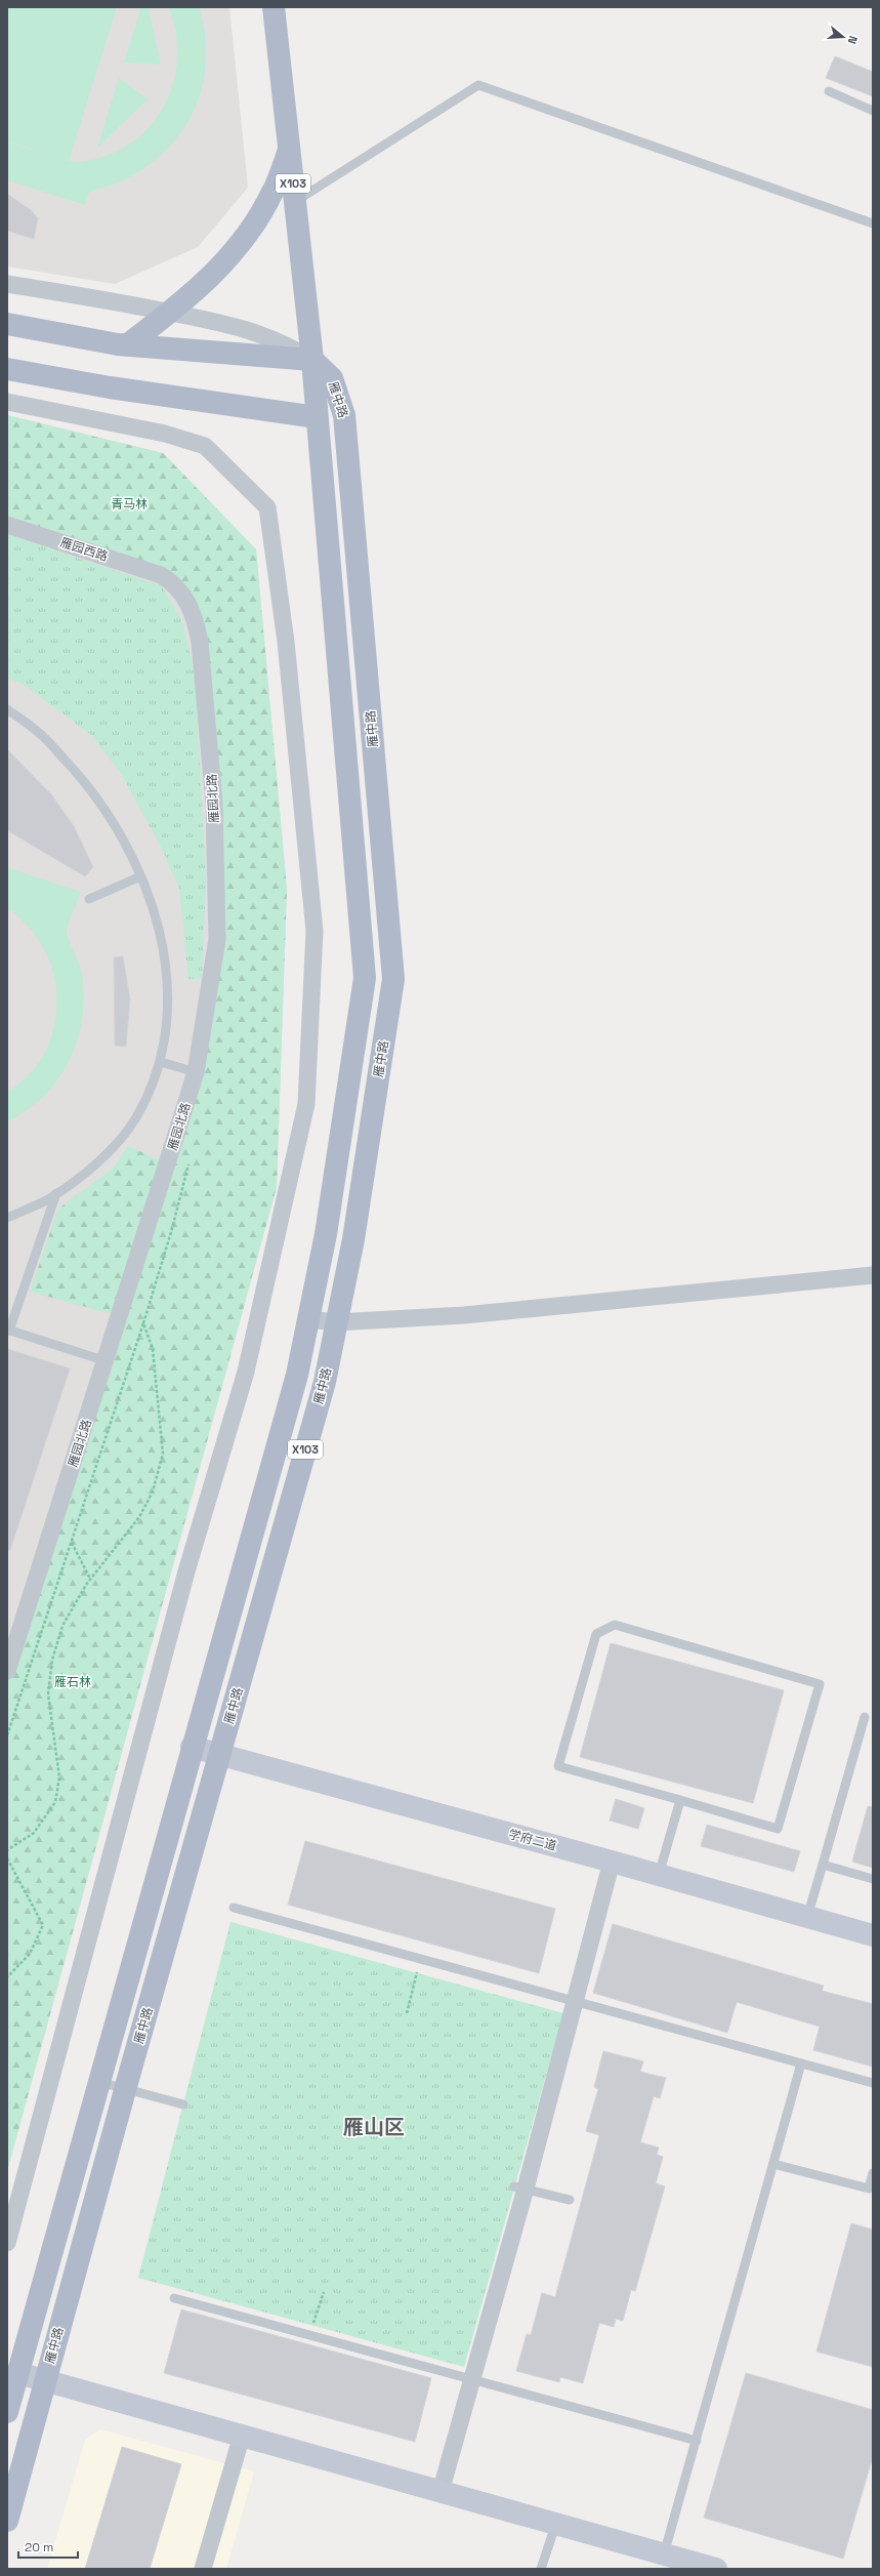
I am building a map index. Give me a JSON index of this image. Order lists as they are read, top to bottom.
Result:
{
  "streets": {
    "main road": ["X103", "雁中路"],
    "street": ["雁园西路", "雁园北路", "学府二道"]
  },
  "crossings": [
    ["X103", "雁中路"],
    ["雁中路", "学府二道"],
    ["雁园西路", "雁园北路"]
  ],
  "districts": ["雁山区"],
  "parks": ["青马林", "雁石林"],
  "scale_bar": "20 m",
  "north": "right"
}
